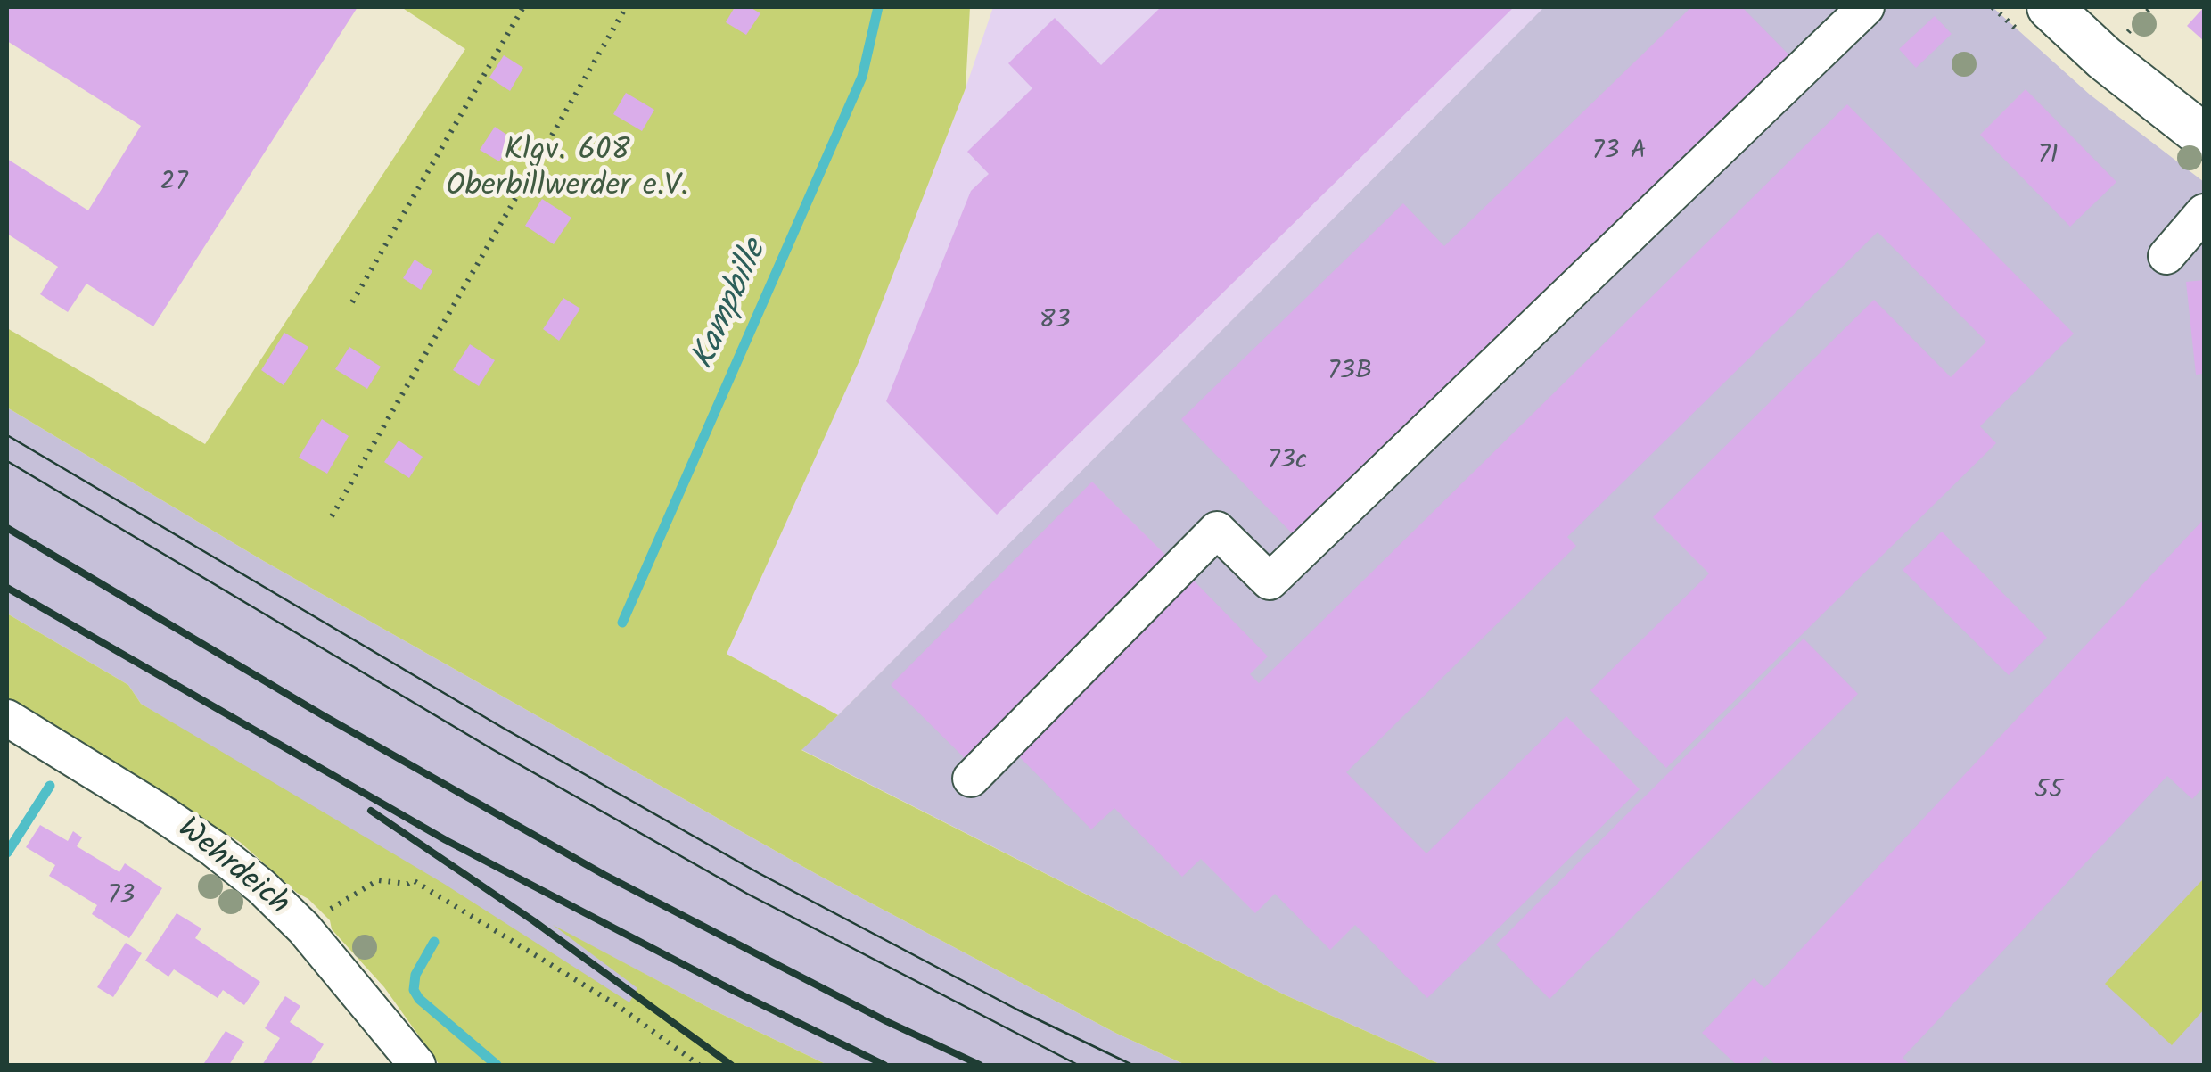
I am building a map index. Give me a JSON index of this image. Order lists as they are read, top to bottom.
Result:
{
  "streets": {
    "street": ["Wehrdeich"]
  },
  "water": ["Kampbille"],
  "parks": ["Klgv. 608 Oberbillwerder e.V."],
  "house_numbers": [
    "73 A",
    "71",
    "27",
    "83",
    "73B",
    "73c",
    "55",
    "73"
  ]
}
